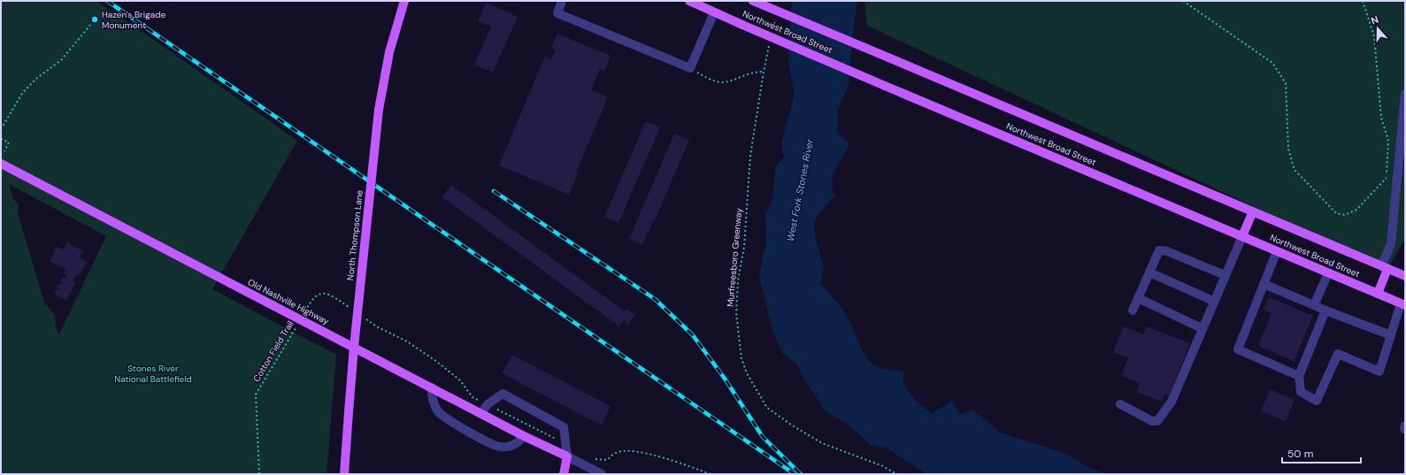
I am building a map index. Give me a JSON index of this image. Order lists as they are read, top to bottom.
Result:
{
  "streets": {
    "main road": ["Northwest Broad Street", "North Thompson Lane", "Old Nashville Highway"],
    "path": ["Murfreesboro Greenway", "Cotton Field Trail"]
  },
  "crossings": [
    ["Old Nashville Highway", "Cotton Field Trail"]
  ],
  "water": ["West Fork Stones River"],
  "parks": ["Stones River National Battlefield"],
  "places": ["Hazen's Brigade Monument"],
  "scale_bar": "50 m",
  "north": "top"
}
